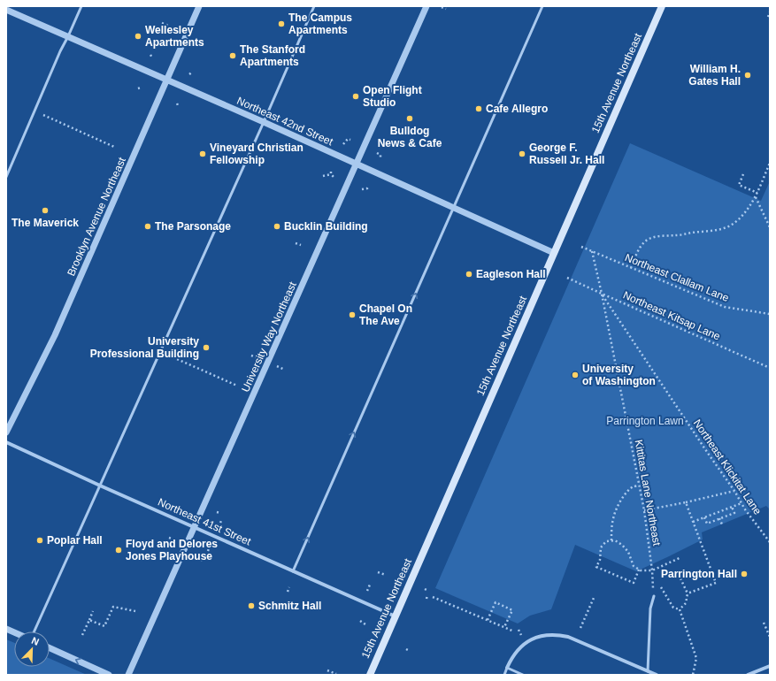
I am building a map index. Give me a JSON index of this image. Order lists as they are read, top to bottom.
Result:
{
  "streets": {
    "main road": ["15th Avenue Northeast"],
    "street": [
      "Northeast 42nd Street",
      "Brooklyn Avenue Northeast",
      "University Way Northeast",
      "Northeast 41st Street"
    ],
    "path": [
      "Northeast Clallam Lane",
      "Northeast Kitsap Lane",
      "Northeast Klickitat Lane",
      "Kittitas Lane Northeast"
    ]
  },
  "crossings": [
    ["15th Avenue Northeast", "Northeast 42nd Street"],
    ["15th Avenue Northeast", "Northeast 41st Street"],
    ["Northeast 42nd Street", "Brooklyn Avenue Northeast"],
    ["Northeast 42nd Street", "University Way Northeast"],
    ["Northeast Clallam Lane", "Kittitas Lane Northeast"],
    ["Northeast Kitsap Lane", "Northeast Klickitat Lane"],
    ["Northeast Kitsap Lane", "Kittitas Lane Northeast"],
    ["University Way Northeast", "Northeast 41st Street"],
    ["Northeast Klickitat Lane", "Kittitas Lane Northeast"]
  ],
  "parks": ["Parrington Lawn"],
  "places": [
    "The Campus Apartments",
    "Wellesley Apartments",
    "The Stanford Apartments",
    "William H. Gates Hall",
    "Open Flight Studio",
    "Cafe Allegro",
    "Bulldog News & Cafe",
    "Vineyard Christian Fellowship",
    "George F. Russell Jr. Hall",
    "The Maverick",
    "The Parsonage",
    "Bucklin Building",
    "Eagleson Hall",
    "Chapel On The Ave",
    "University Professional Building",
    "University of Washington",
    "Poplar Hall",
    "Floyd and Delores Jones Playhouse",
    "Parrington Hall",
    "Schmitz Hall"
  ],
  "north": "top right"
}
